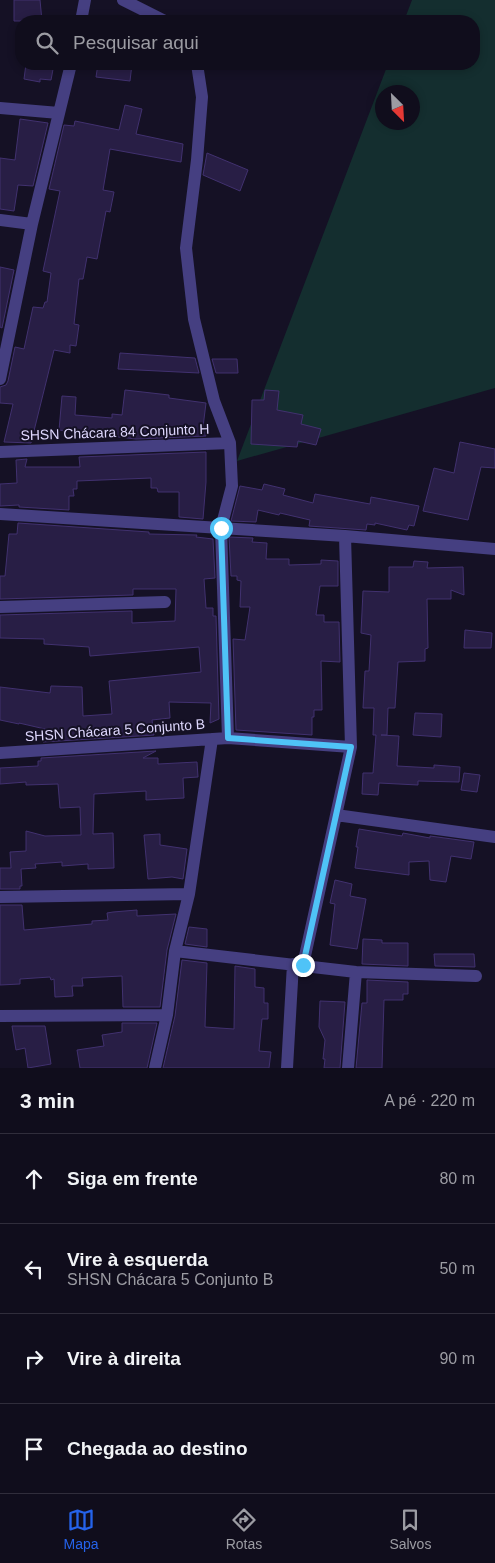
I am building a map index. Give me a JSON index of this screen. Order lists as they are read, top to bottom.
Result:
{
  "streets": {
    "street": ["SHSN Chácara 84 Conjunto H", "SHSN Chácara 5 Conjunto B"]
  },
  "north": "bottom right",
  "page": {
    "search": "Pesquisar aqui",
    "heading": ["3 min", "A pé · 220 m"],
    "list": [
      ["Siga em frente", "80 m"],
      ["Vire à esquerda", "SHSN Chácara 5 Conjunto B", "50 m"],
      ["Vire à direita", "90 m"],
      "Chegada ao destino"
    ],
    "nav": ["Mapa", "Rotas", "Salvos"]
  }
}
